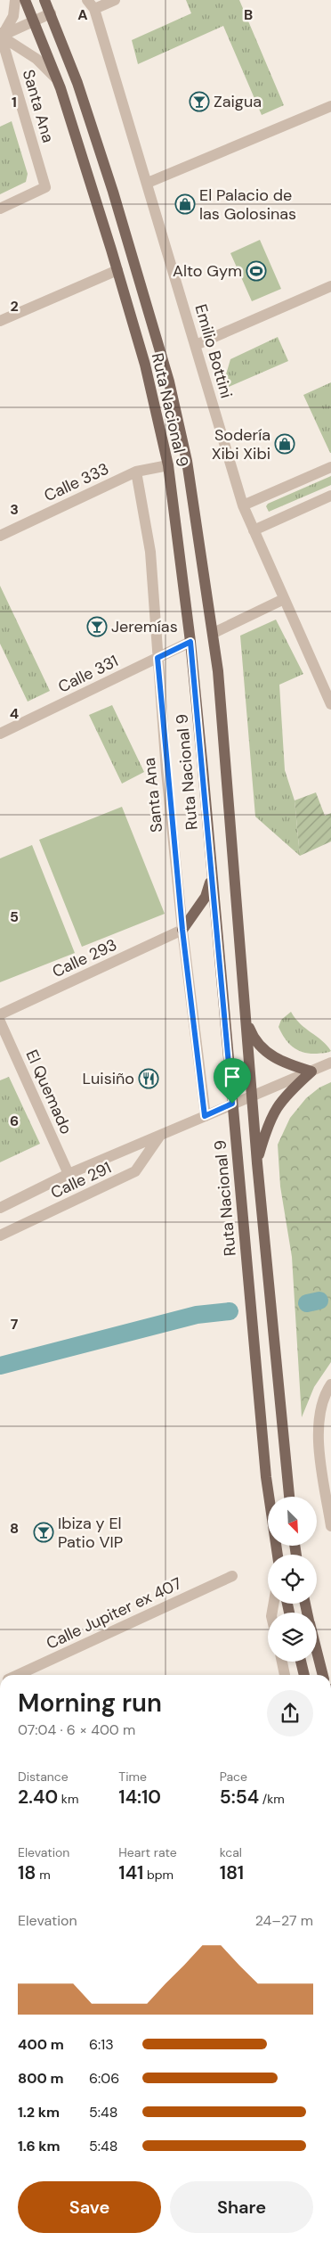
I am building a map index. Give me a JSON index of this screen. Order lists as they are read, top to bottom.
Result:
{
  "streets": {
    "main road": ["Ruta Nacional 9"],
    "street": [
      "Santa Ana",
      "Emilio Bottini",
      "Calle 333",
      "Calle 331",
      "Calle 293",
      "El Quemado",
      "Calle 291",
      "Calle Jupiter ex 407"
    ]
  },
  "crossings": [
    ["Santa Ana", "Calle 333"],
    ["Santa Ana", "Calle 331"],
    ["Santa Ana", "Calle 293"],
    ["Santa Ana", "Calle 291"],
    ["Ruta Nacional 9", "Calle 333"],
    ["Ruta Nacional 9", "Calle 331"],
    ["Ruta Nacional 9", "Calle 291"],
    ["El Quemado", "Calle 291"]
  ],
  "places": {
    "bar": ["Zaigua", "Jeremías", "Ibiza y El Patio VIP"],
    "shop": ["El Palacio de las Golosinas", "Sodería Xibi Xibi"],
    "sports": ["Alto Gym"],
    "restaurant": ["Luisiño"]
  },
  "north": "bottom right",
  "page": {
    "heading": ["Morning run", "07:04 · 6 × 400 m"],
    "stats": [
      ["Distance", "2.40 km"],
      ["Time", "14:10"],
      ["Pace", "5:54 /km"],
      ["Elevation", "18 m"],
      ["Heart rate", "141 bpm"],
      ["kcal", "181"]
    ],
    "chart": ["Elevation", "24–27 m"],
    "list": [
      {
        "name": "400 m",
        "note": "6:13"
      },
      {
        "name": "800 m",
        "note": "6:06"
      },
      {
        "name": "1.2 km",
        "note": "5:48"
      },
      {
        "name": "1.6 km",
        "note": "5:48"
      }
    ],
    "buttons": ["Save", "Share"]
  },
  "grid": {
    "columns": ["A", "B"],
    "rows": [
      "1",
      "2",
      "3",
      "4",
      "5",
      "6",
      "7",
      "8"
    ]
  }
}
